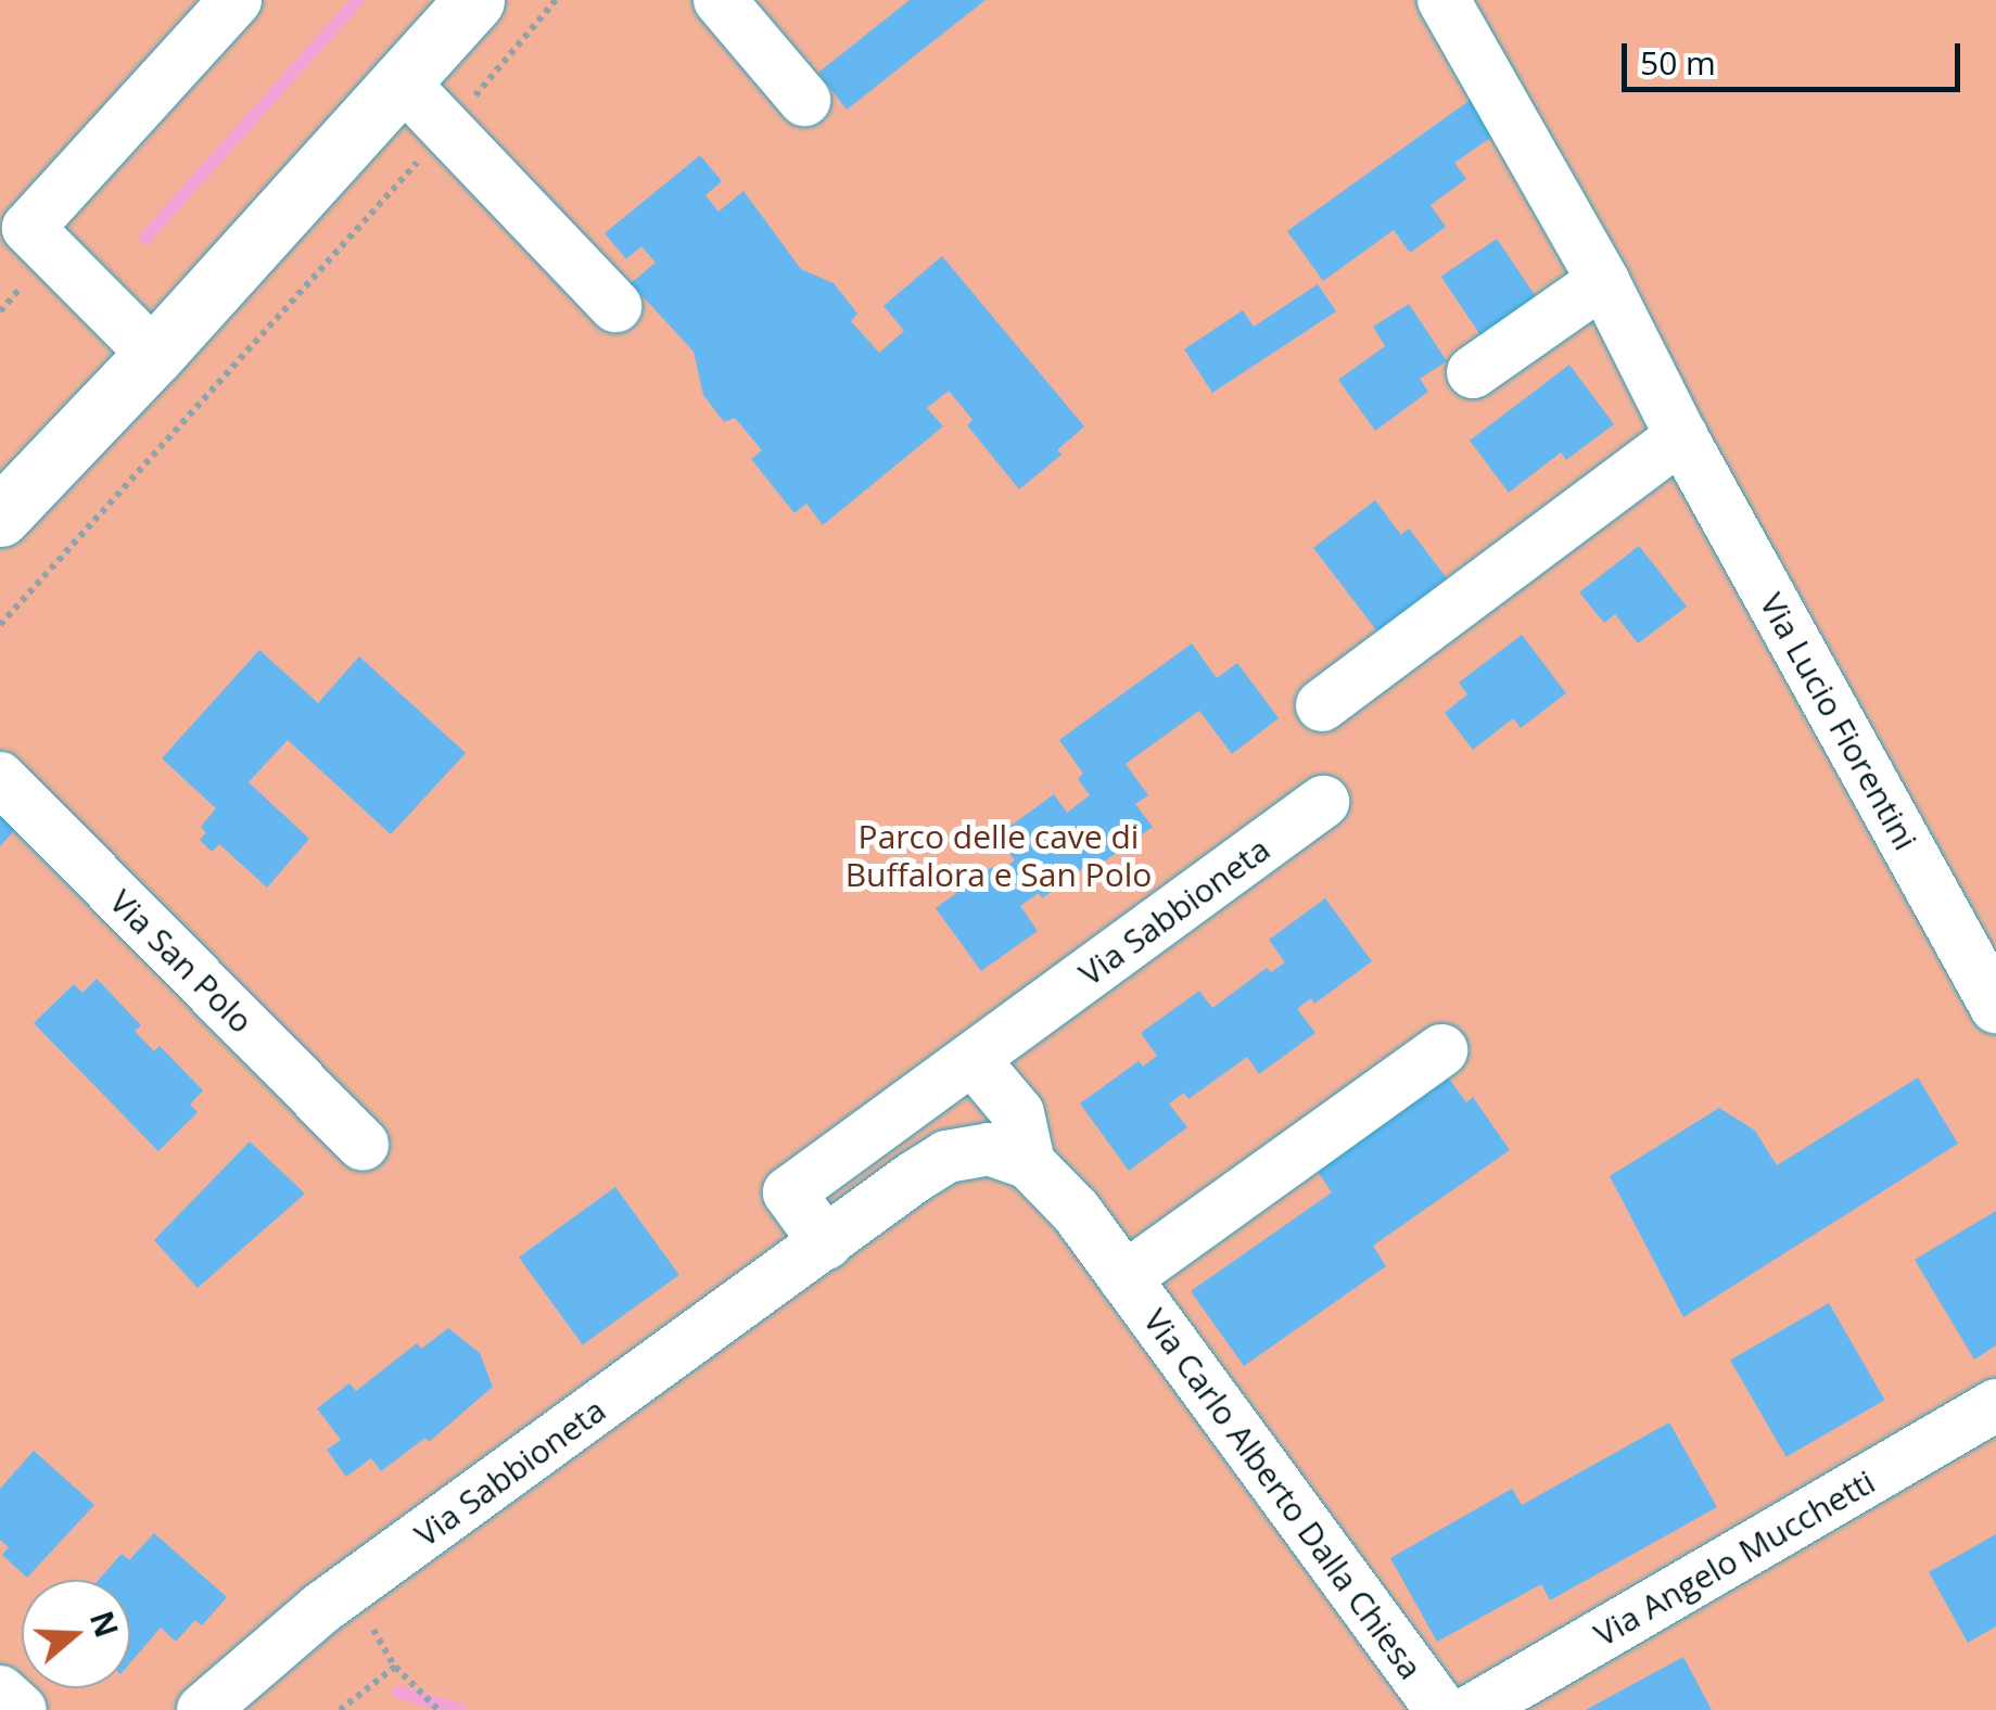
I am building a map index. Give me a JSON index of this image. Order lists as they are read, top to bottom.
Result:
{
  "streets": {
    "street": [
      "Via Lucio Fiorentini",
      "Via Sabbioneta",
      "Via San Polo",
      "Via Carlo Alberto Dalla Chiesa",
      "Via Angelo Mucchetti"
    ]
  },
  "crossings": [
    ["Via Sabbioneta", "Via Carlo Alberto Dalla Chiesa"]
  ],
  "parks": ["Parco delle cave di Buffalora e San Polo"],
  "scale_bar": "50 m",
  "north": "right"
}
